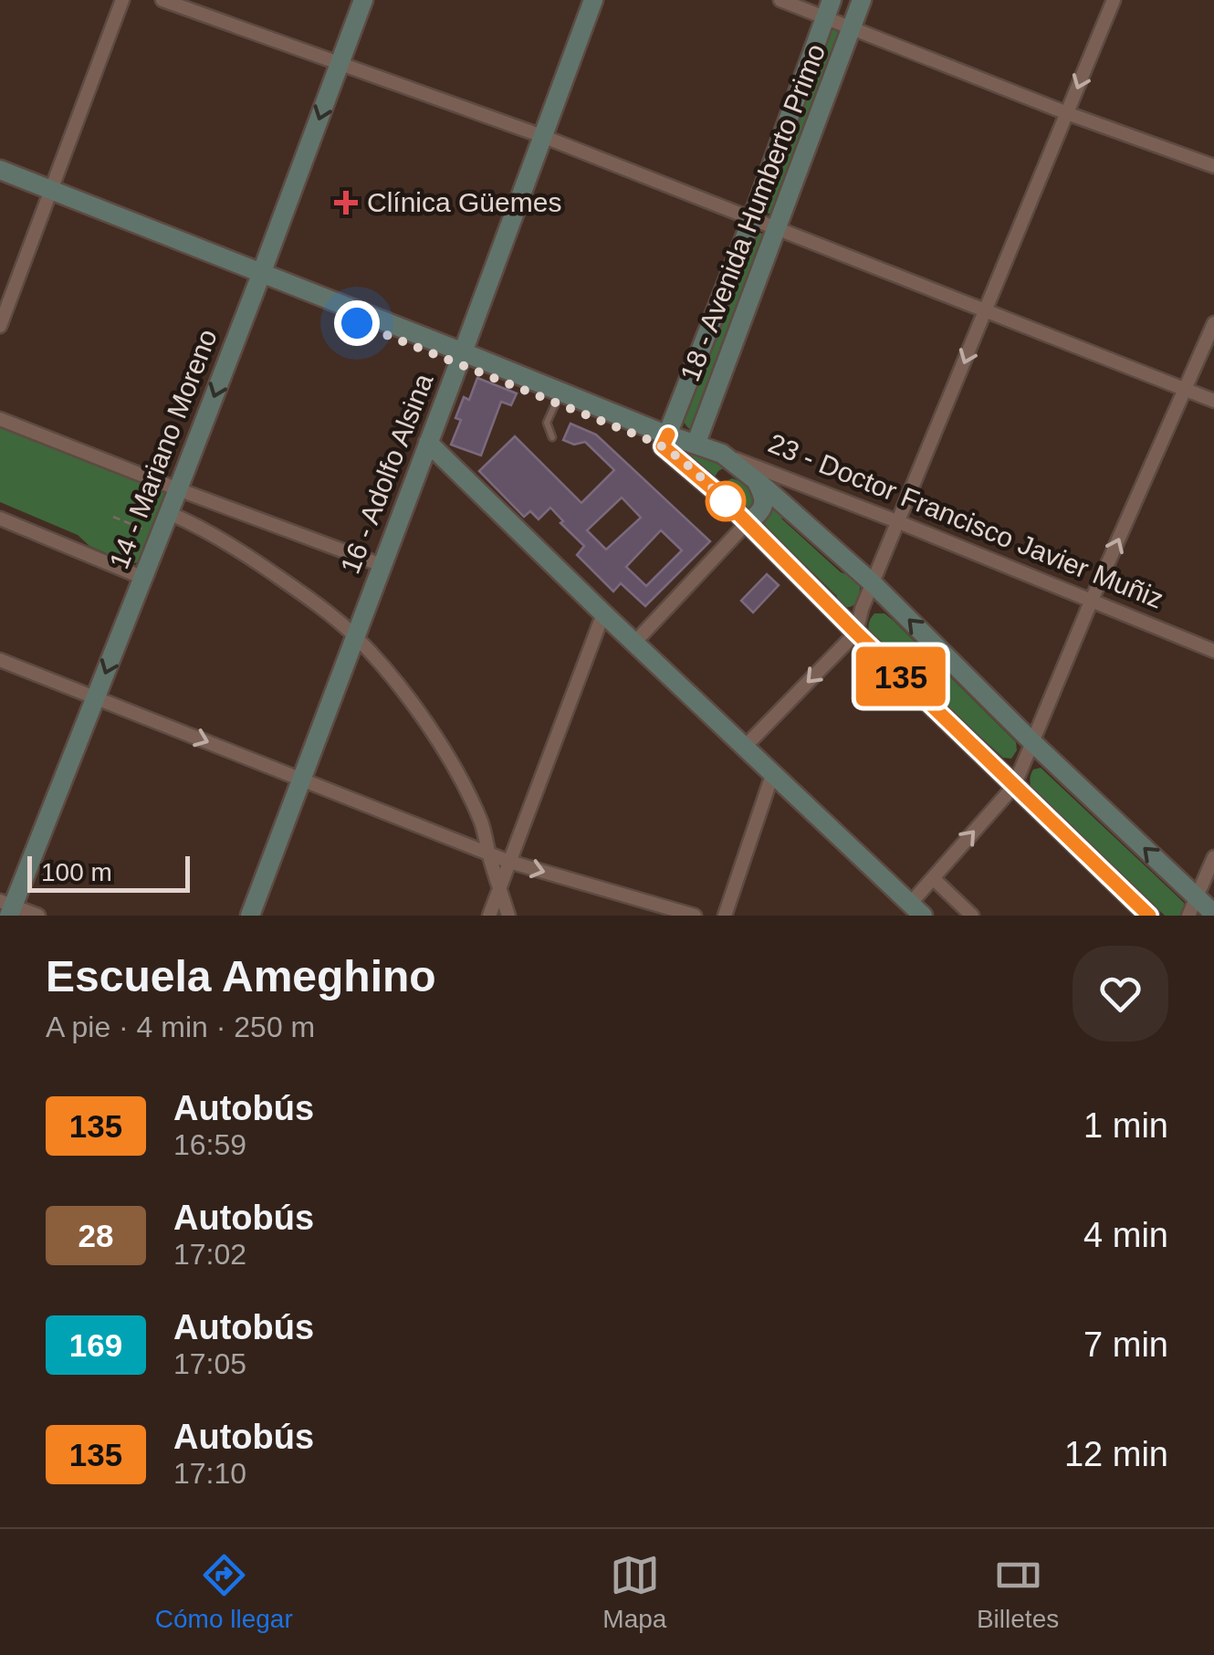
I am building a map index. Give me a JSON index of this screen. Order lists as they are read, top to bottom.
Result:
{
  "streets": {
    "street": [
      "18 - Avenida Humberto Primo",
      "14 - Mariano Moreno",
      "16 - Adolfo Alsina",
      "23 - Doctor Francisco Javier Muñiz"
    ]
  },
  "crossings": [
    ["18 - Avenida Humberto Primo", "23 - Doctor Francisco Javier Muñiz"]
  ],
  "one_way": ["14 - Mariano Moreno"],
  "places": {
    "health": ["Clínica Güemes"]
  },
  "lines": ["bus line 135"],
  "scale_bar": "100 m",
  "page": {
    "on_map": "135",
    "scale": "100 m",
    "heading": ["Escuela Ameghino", "A pie · 4 min · 250 m"],
    "list": [
      {
        "mark": "135",
        "name": "Autobús",
        "note": "16:59",
        "value": "1 min"
      },
      {
        "mark": "28",
        "name": "Autobús",
        "note": "17:02",
        "value": "4 min"
      },
      {
        "mark": "169",
        "name": "Autobús",
        "note": "17:05",
        "value": "7 min"
      },
      {
        "mark": "135",
        "name": "Autobús",
        "note": "17:10",
        "value": "12 min"
      }
    ],
    "tabs": ["Cómo llegar", "Mapa", "Billetes"]
  }
}
